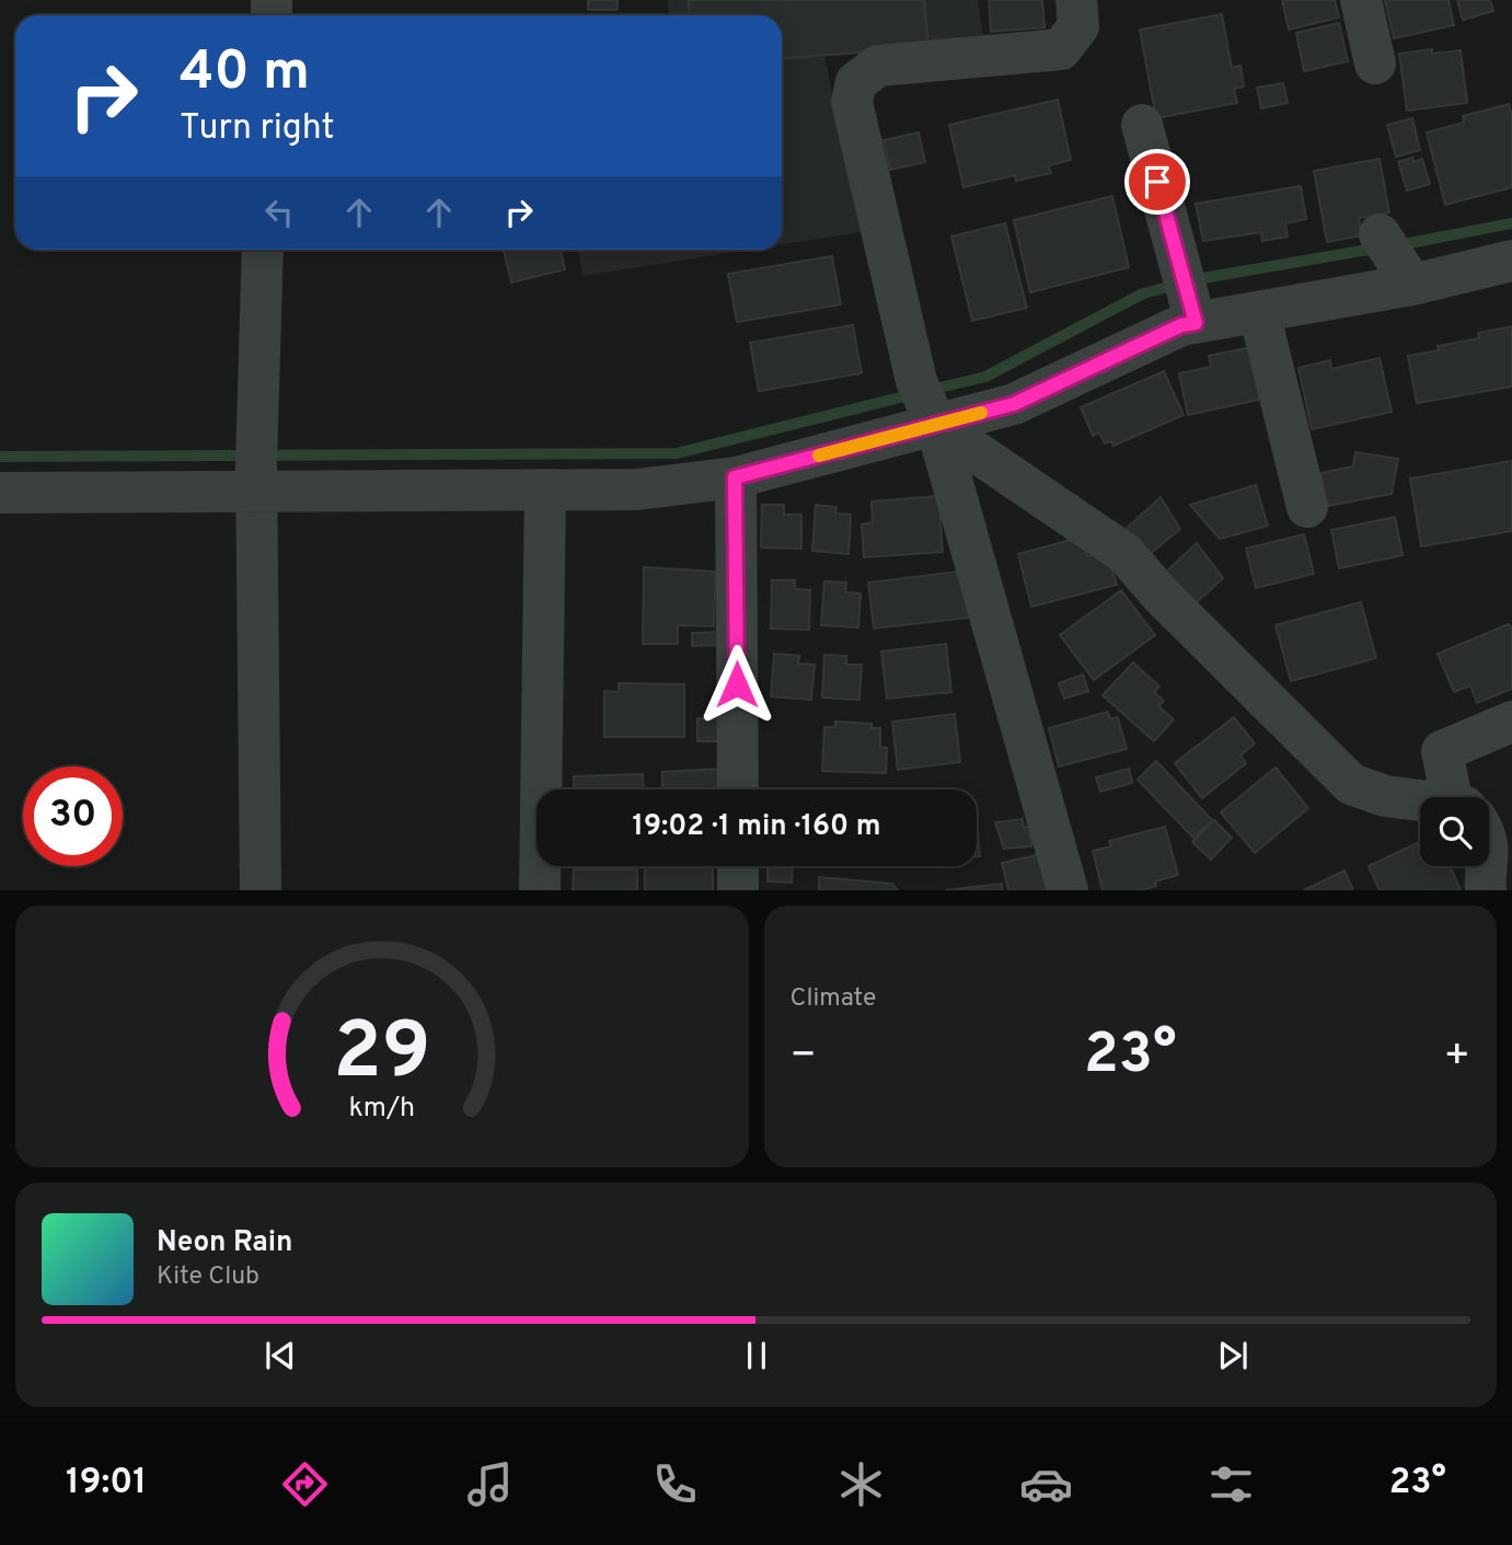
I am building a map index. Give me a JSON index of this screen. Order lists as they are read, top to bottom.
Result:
{
  "page": {
    "turn": ["40 m", "Turn right"],
    "limit": "30",
    "trip": "19:02 · 1 min · 160 m",
    "tile": "Climate",
    "heat": ["−", "23°", "+"],
    "song": ["Neon Rain", "Kite Club"],
    "tabs": ["19:01", "23°"],
    "gauge": ["29", "km/h"]
  }
}
